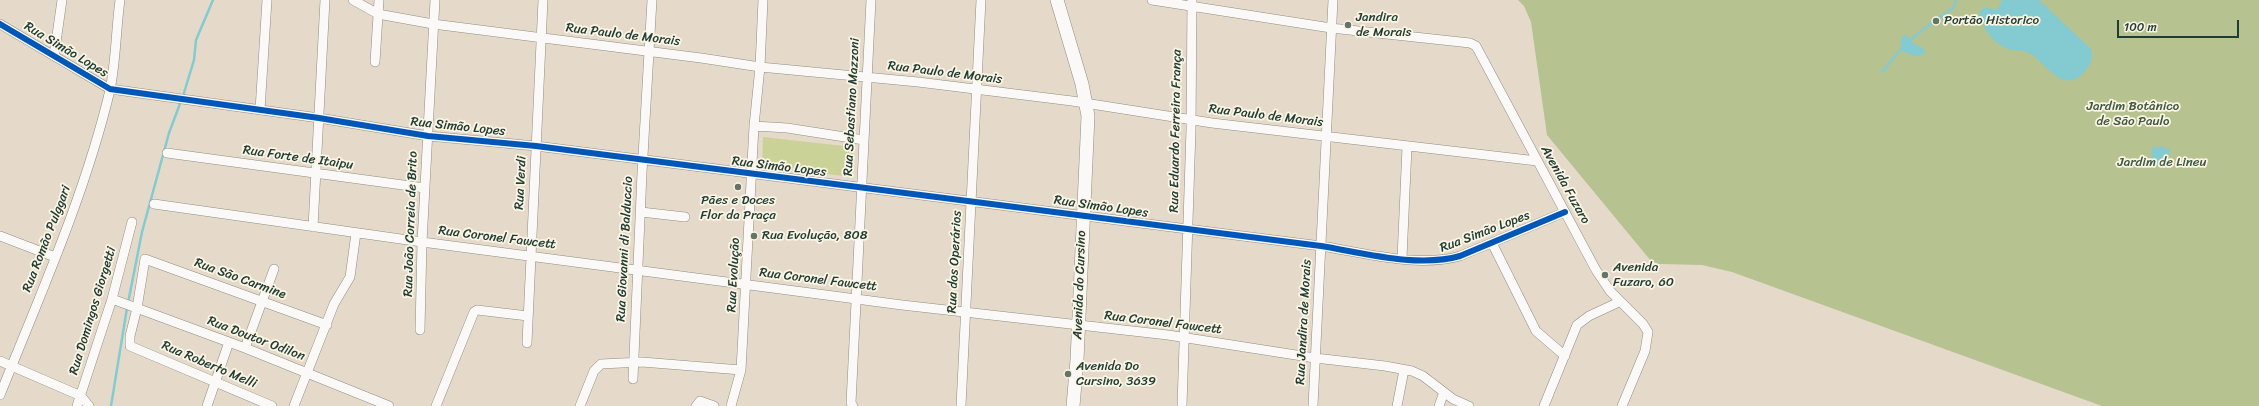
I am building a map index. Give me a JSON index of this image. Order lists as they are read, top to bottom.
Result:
{
  "streets": {
    "main road": ["Avenida do Cursino"],
    "street": [
      "Rua Paulo de Morais",
      "Rua Simão Lopes",
      "Rua Sebastiano Mazzoni",
      "Rua Eduardo Ferreira França",
      "Rua Forte de Itaipu",
      "Rua Verdi",
      "Avenida Fuzaro",
      "Rua João Correia de Brito",
      "Rua Coronel Fawcett",
      "Rua Romão Pulggari",
      "Rua Giovanni di Balduccio",
      "Rua dos Operários",
      "Rua Evolução",
      "Rua São Carmine",
      "Rua Domingos Giorgetti",
      "Rua Jandira de Morais",
      "Rua Doutor Odilon",
      "Rua Roberto Melli"
    ]
  },
  "crossings": [
    ["Rua Paulo de Morais", "Rua Sebastiano Mazzoni"],
    ["Rua Paulo de Morais", "Rua Eduardo Ferreira França"],
    ["Rua Paulo de Morais", "Rua Verdi"],
    ["Rua Paulo de Morais", "Avenida Fuzaro"],
    ["Rua Paulo de Morais", "Rua João Correia de Brito"],
    ["Rua Paulo de Morais", "Rua Giovanni di Balduccio"],
    ["Rua Paulo de Morais", "Rua dos Operários"],
    ["Rua Paulo de Morais", "Rua Evolução"],
    ["Rua Paulo de Morais", "Avenida do Cursino"],
    ["Rua Paulo de Morais", "Rua Jandira de Morais"],
    ["Rua Simão Lopes", "Rua Sebastiano Mazzoni"],
    ["Rua Simão Lopes", "Rua Eduardo Ferreira França"],
    ["Rua Simão Lopes", "Rua Verdi"],
    ["Rua Simão Lopes", "Avenida Fuzaro"],
    ["Rua Simão Lopes", "Rua João Correia de Brito"],
    ["Rua Simão Lopes", "Rua Romão Pulggari"],
    ["Rua Simão Lopes", "Rua Giovanni di Balduccio"],
    ["Rua Simão Lopes", "Rua dos Operários"],
    ["Rua Simão Lopes", "Rua Evolução"],
    ["Rua Simão Lopes", "Avenida do Cursino"],
    ["Rua Simão Lopes", "Rua Jandira de Morais"],
    ["Rua Sebastiano Mazzoni", "Rua Coronel Fawcett"],
    ["Rua Eduardo Ferreira França", "Avenida Fuzaro"],
    ["Rua Eduardo Ferreira França", "Rua Coronel Fawcett"],
    ["Rua Forte de Itaipu", "Rua João Correia de Brito"],
    ["Rua Verdi", "Rua Coronel Fawcett"],
    ["Avenida Fuzaro", "Rua Jandira de Morais"],
    ["Rua João Correia de Brito", "Rua Coronel Fawcett"],
    ["Rua Coronel Fawcett", "Rua Giovanni di Balduccio"],
    ["Rua Coronel Fawcett", "Rua dos Operários"],
    ["Rua Coronel Fawcett", "Rua Evolução"],
    ["Rua Coronel Fawcett", "Avenida do Cursino"],
    ["Rua Coronel Fawcett", "Rua Jandira de Morais"],
    ["Rua São Carmine", "Rua Doutor Odilon"],
    ["Rua São Carmine", "Rua Roberto Melli"],
    ["Rua Domingos Giorgetti", "Rua Doutor Odilon"],
    ["Rua Doutor Odilon", "Rua Roberto Melli"]
  ],
  "parks": ["Jardim Botânico de São Paulo", "Jardim de Lineu"],
  "places": [
    "Portão Historico",
    "Jandira de Morais",
    "Pães e Doces Flor da Praça",
    "Rua Evolução, 808",
    "Avenida Fuzaro, 60",
    "Avenida Do Cursino, 3639"
  ],
  "scale_bar": "100 m"
}
